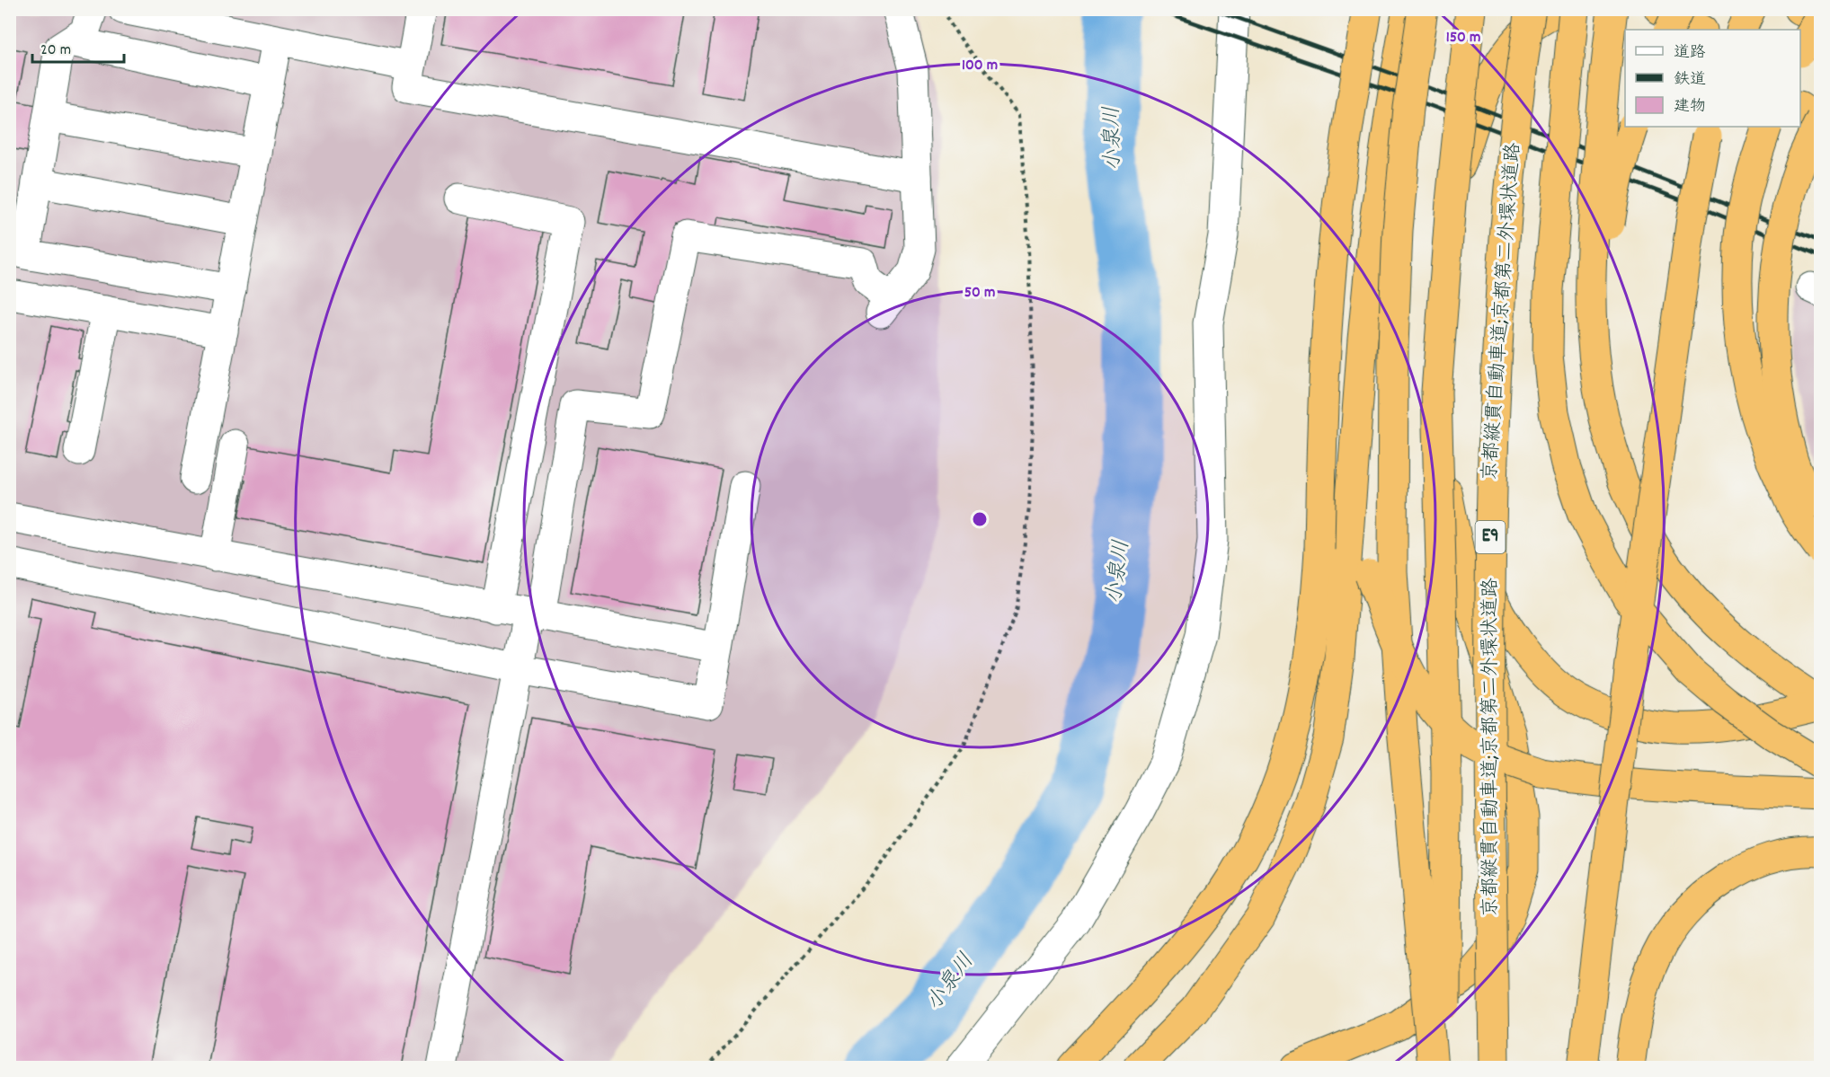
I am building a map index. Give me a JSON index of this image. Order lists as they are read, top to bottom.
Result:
{
  "streets": {
    "highway": ["京都縦貫自動車道;京都第二外環状道路", "E9"]
  },
  "water": ["小泉川"],
  "legend": ["道路", "鉄道", "建物"],
  "scale_bar": "20 m",
  "rings": ["150 m", "100 m", "50 m"]
}
